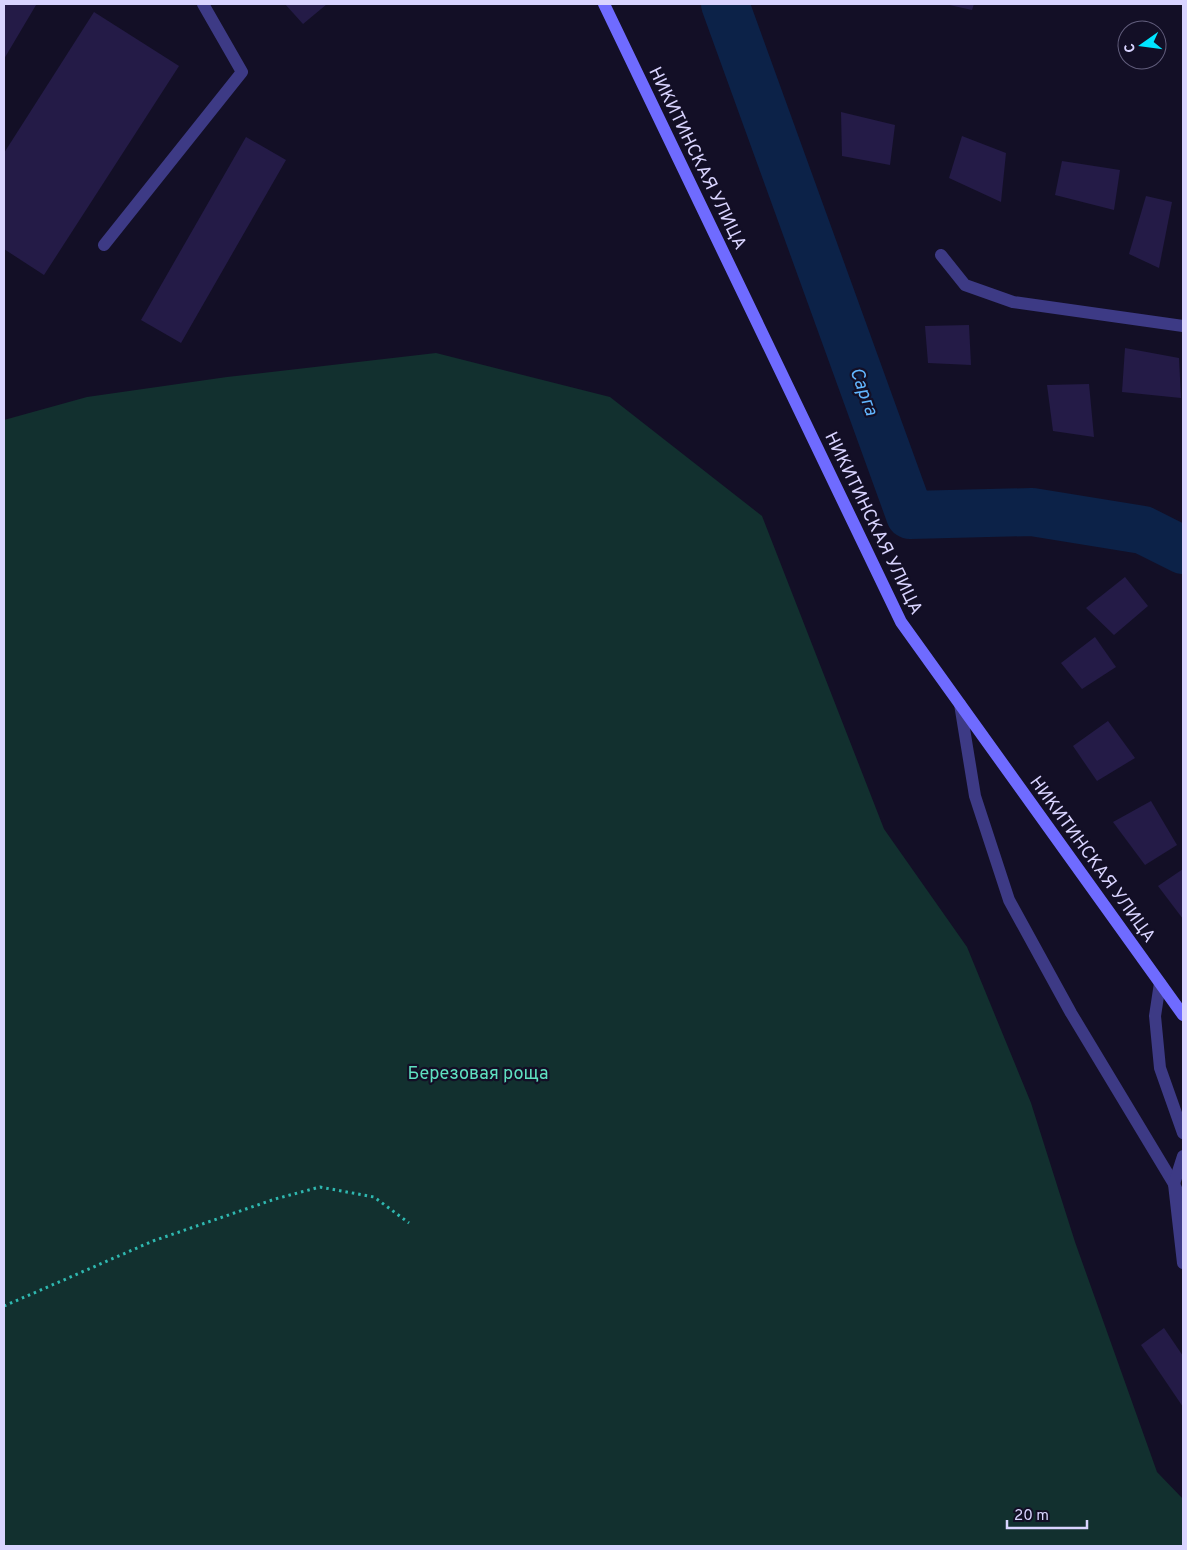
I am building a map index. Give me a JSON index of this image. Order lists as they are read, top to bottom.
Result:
{
  "streets": {
    "street": ["НИКИТИНСКАЯ УЛИЦА"]
  },
  "water": ["Сарга"],
  "parks": ["Березовая роща"],
  "scale_bar": "20 m",
  "north": "left"
}
